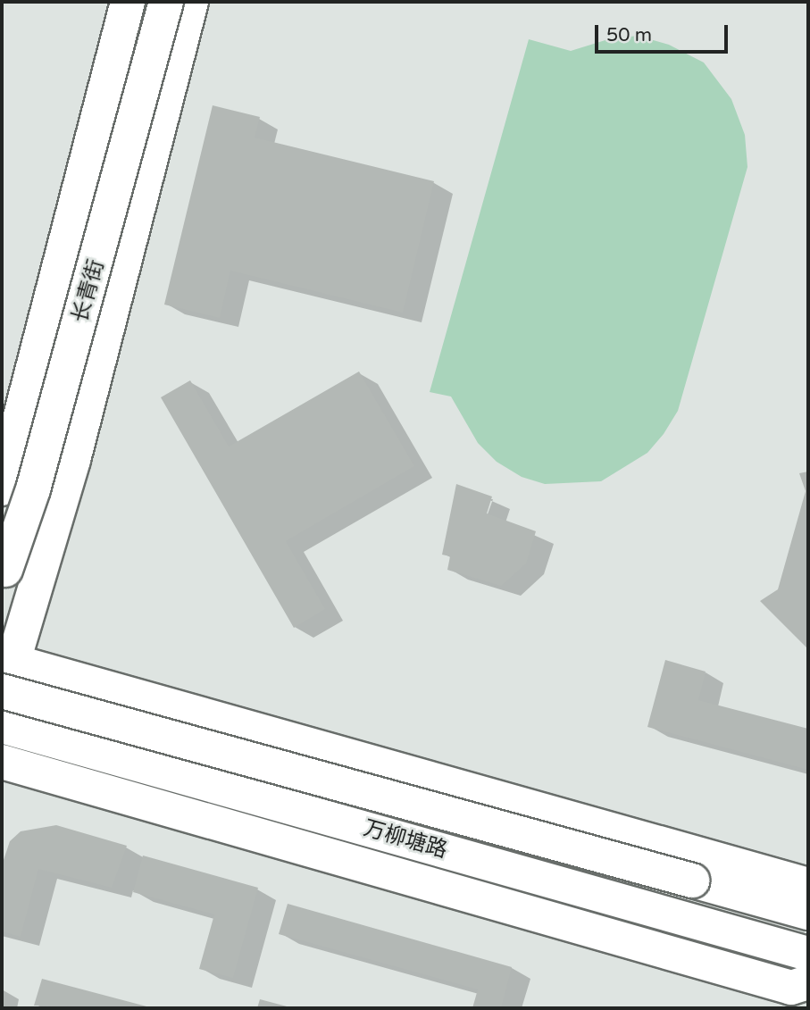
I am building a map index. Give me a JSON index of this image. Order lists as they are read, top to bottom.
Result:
{
  "streets": {
    "highway": ["长青街", "万柳塘路"]
  },
  "scale_bar": "50 m"
}
